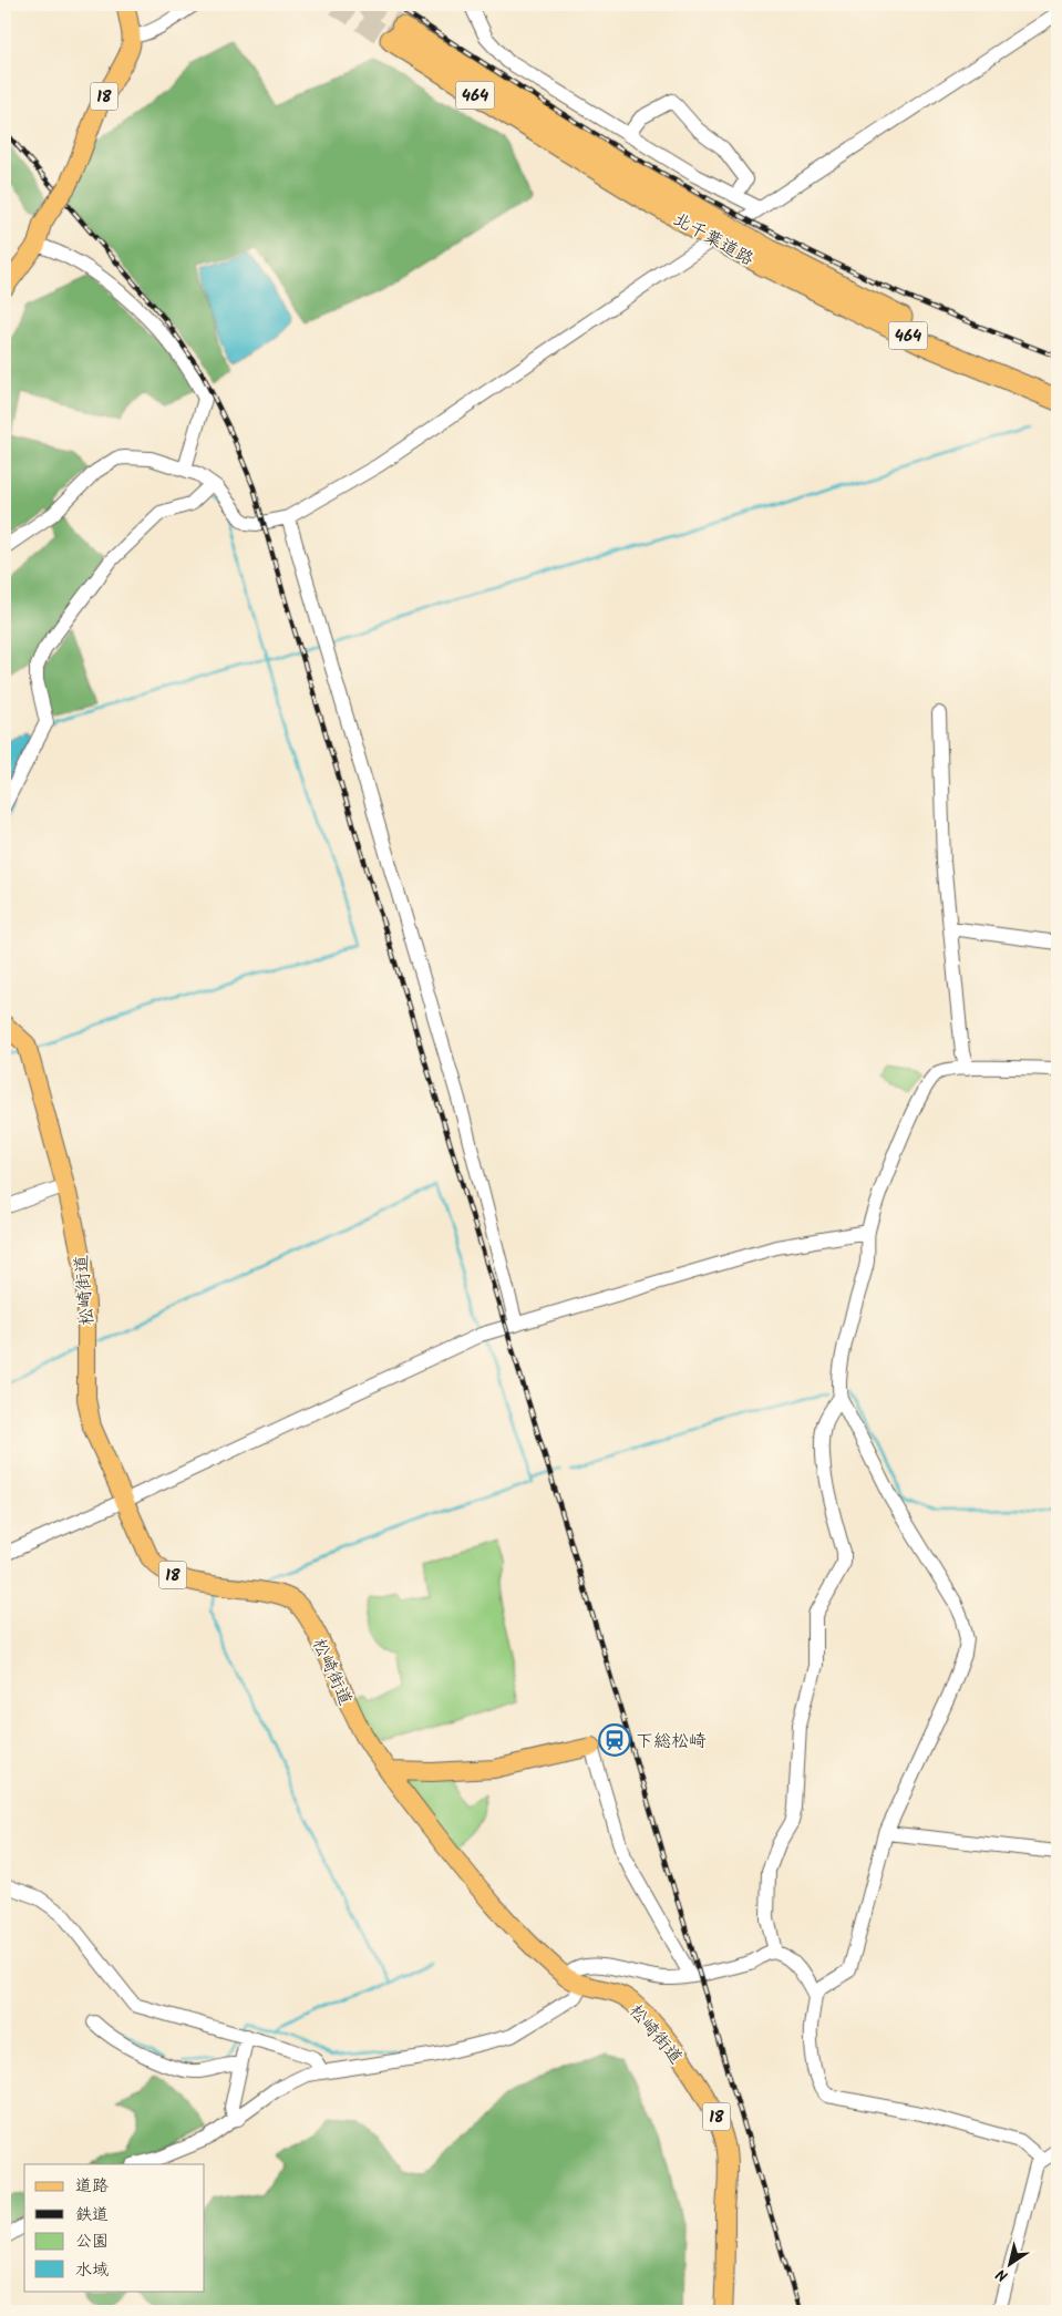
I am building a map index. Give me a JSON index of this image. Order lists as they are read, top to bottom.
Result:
{
  "streets": {
    "highway": ["464", "北千葉道路"],
    "main road": ["18", "松崎街道"]
  },
  "places": {
    "station": ["下総松崎"]
  },
  "legend": [
    "道路",
    "鉄道",
    "公園",
    "水域"
  ],
  "north": "bottom left"
}
